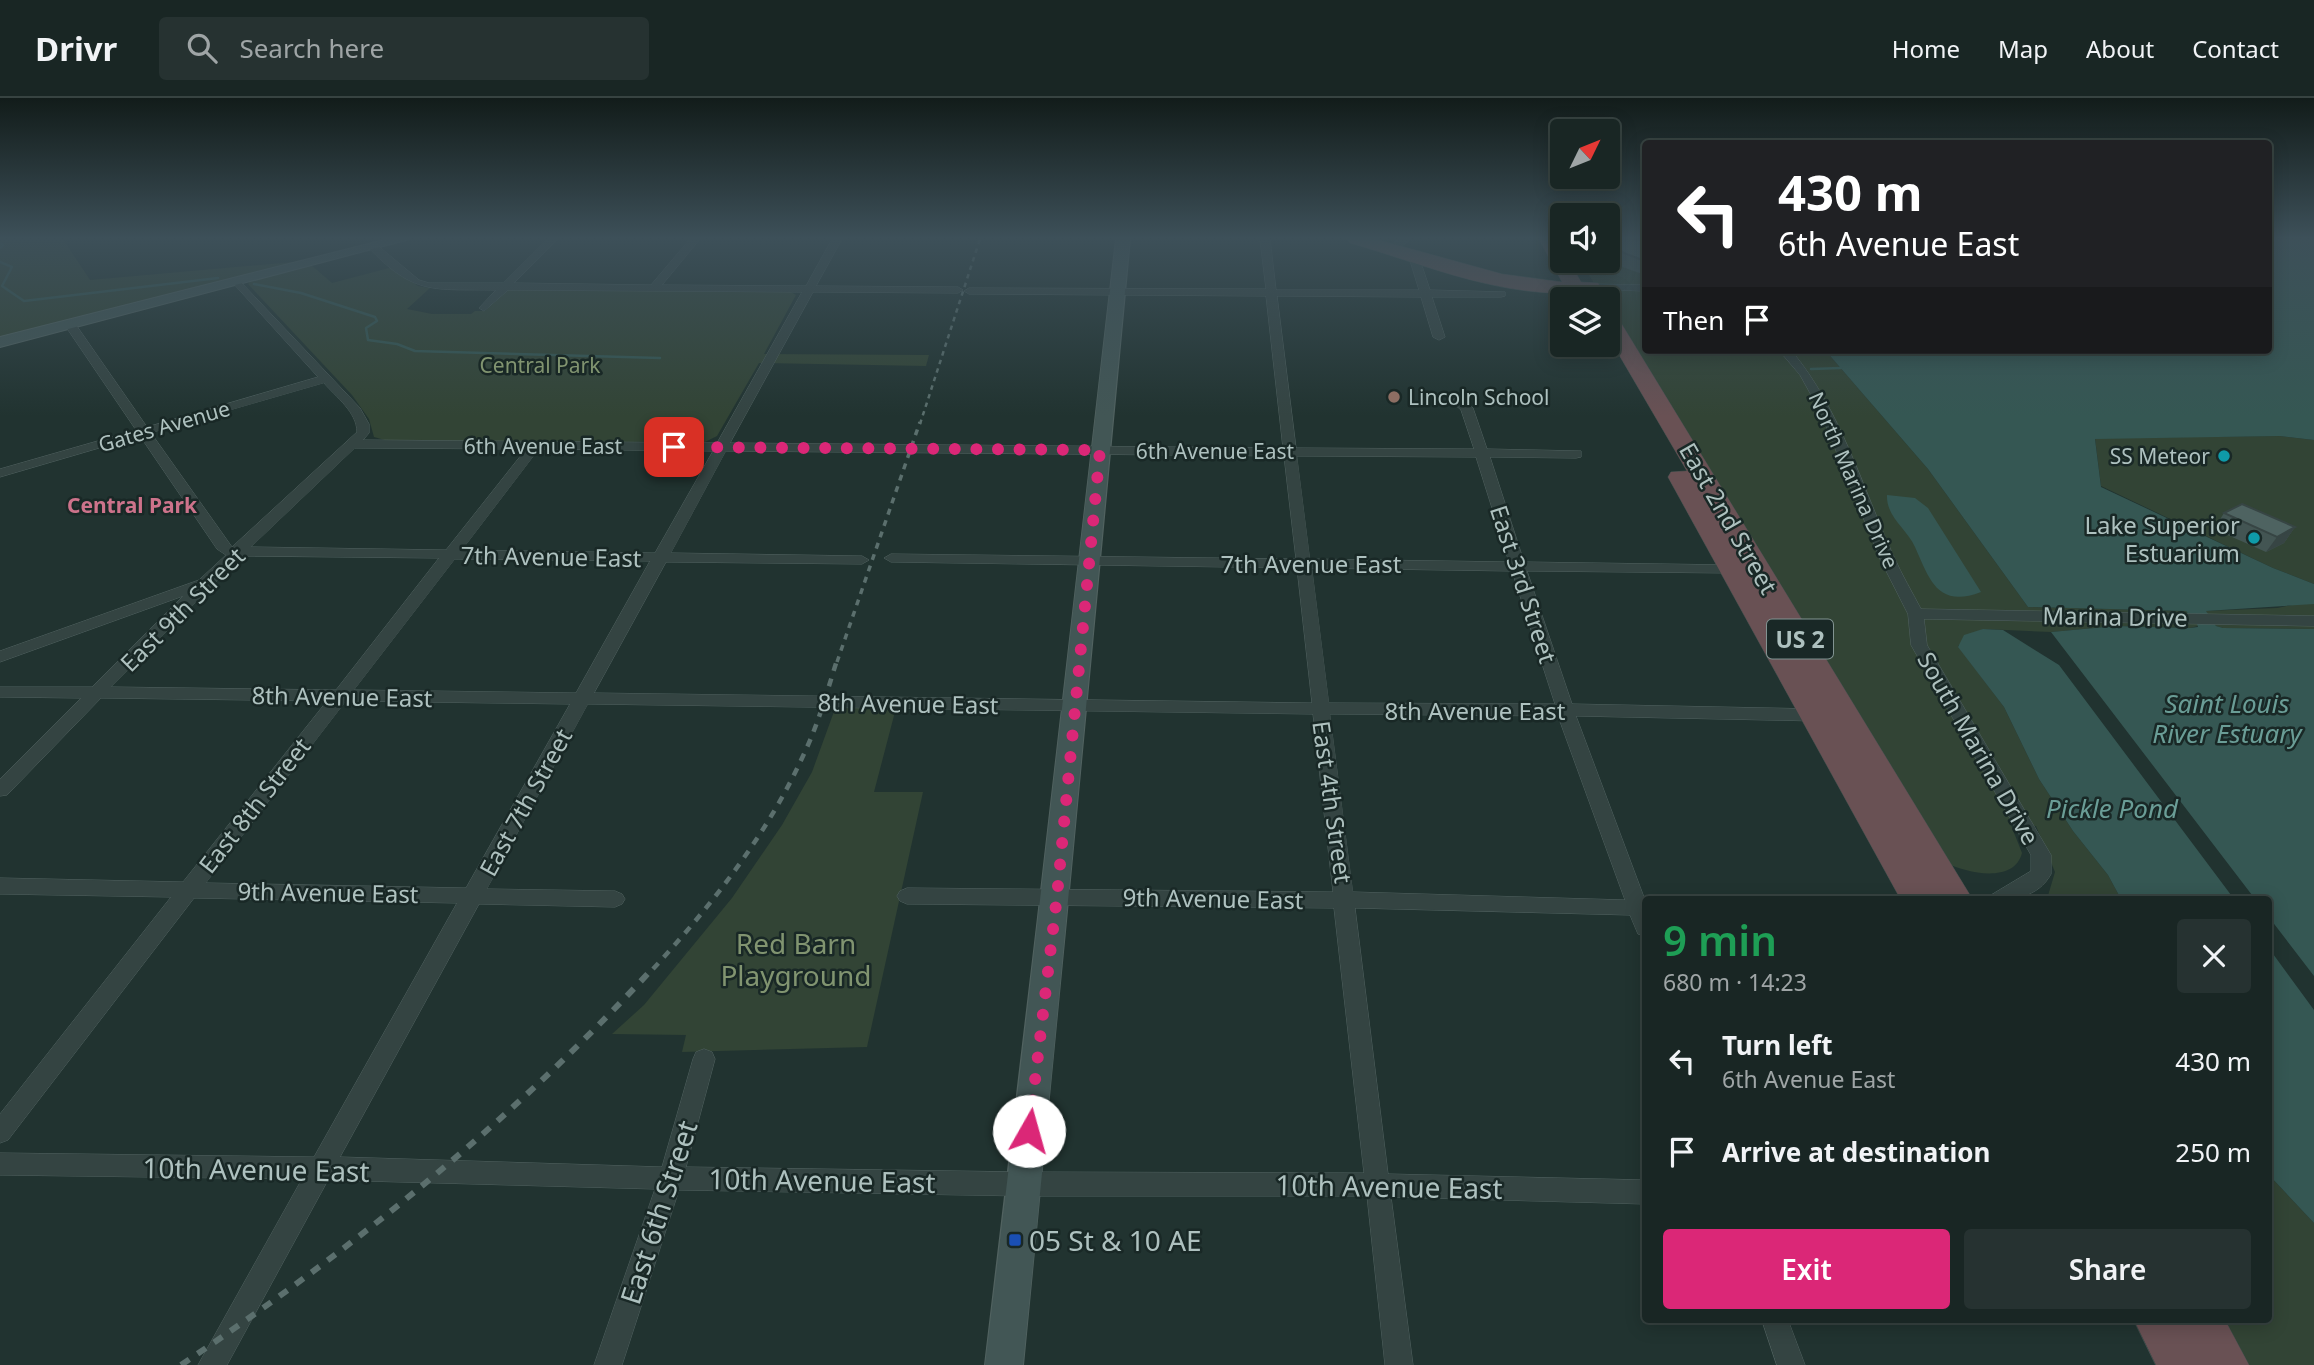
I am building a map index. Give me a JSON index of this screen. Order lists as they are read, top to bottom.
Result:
{
  "streets": {
    "highway": ["East 2nd Street", "US 2"],
    "street": [
      "Gates Avenue",
      "6th Avenue East",
      "North Marina Drive",
      "7th Avenue East",
      "East 3rd Street",
      "East 9th Street",
      "Marina Drive",
      "8th Avenue East",
      "South Marina Drive",
      "East 7th Street",
      "East 4th Street",
      "East 8th Street",
      "9th Avenue East",
      "10th Avenue East",
      "East 6th Street"
    ]
  },
  "crossings": [
    ["Gates Avenue", "East 9th Street"],
    ["6th Avenue East", "East 3rd Street"],
    ["6th Avenue East", "East 9th Street"],
    ["6th Avenue East", "East 7th Street"],
    ["6th Avenue East", "East 4th Street"],
    ["6th Avenue East", "East 8th Street"],
    ["North Marina Drive", "Marina Drive"],
    ["North Marina Drive", "South Marina Drive"],
    ["East 2nd Street", "7th Avenue East"],
    ["East 2nd Street", "8th Avenue East"],
    ["7th Avenue East", "East 3rd Street"],
    ["7th Avenue East", "East 9th Street"],
    ["7th Avenue East", "East 7th Street"],
    ["7th Avenue East", "East 4th Street"],
    ["7th Avenue East", "East 8th Street"],
    ["East 3rd Street", "8th Avenue East"],
    ["East 3rd Street", "9th Avenue East"],
    ["East 9th Street", "8th Avenue East"],
    ["Marina Drive", "South Marina Drive"],
    ["8th Avenue East", "East 7th Street"],
    ["8th Avenue East", "East 4th Street"],
    ["8th Avenue East", "East 8th Street"],
    ["East 7th Street", "9th Avenue East"],
    ["East 7th Street", "10th Avenue East"],
    ["East 4th Street", "9th Avenue East"],
    ["East 4th Street", "10th Avenue East"],
    ["East 8th Street", "9th Avenue East"],
    ["10th Avenue East", "East 6th Street"]
  ],
  "districts": ["Central Park"],
  "water": ["Saint Louis River Estuary", "Pickle Pond"],
  "parks": ["Central Park", "Red Barn Playground"],
  "places": {
    "other": ["Lincoln School", "SS Meteor", "Lake Superior Estuarium"],
    "transit": ["05 St & 10 AE"]
  },
  "north": "top right",
  "page": {
    "header": "Drivr",
    "search": "Search here",
    "nav": [
      "Home",
      "Map",
      "About",
      "Contact"
    ],
    "turn": ["430 m", "6th Avenue East"],
    "then": "Then",
    "heading": ["9 min", "680 m · 14:23"],
    "list": [
      {
        "name": "Turn left",
        "note": "6th Avenue East",
        "value": "430 m"
      },
      {
        "name": "Arrive at destination",
        "value": "250 m"
      }
    ],
    "buttons": ["Exit", "Share"]
  }
}
